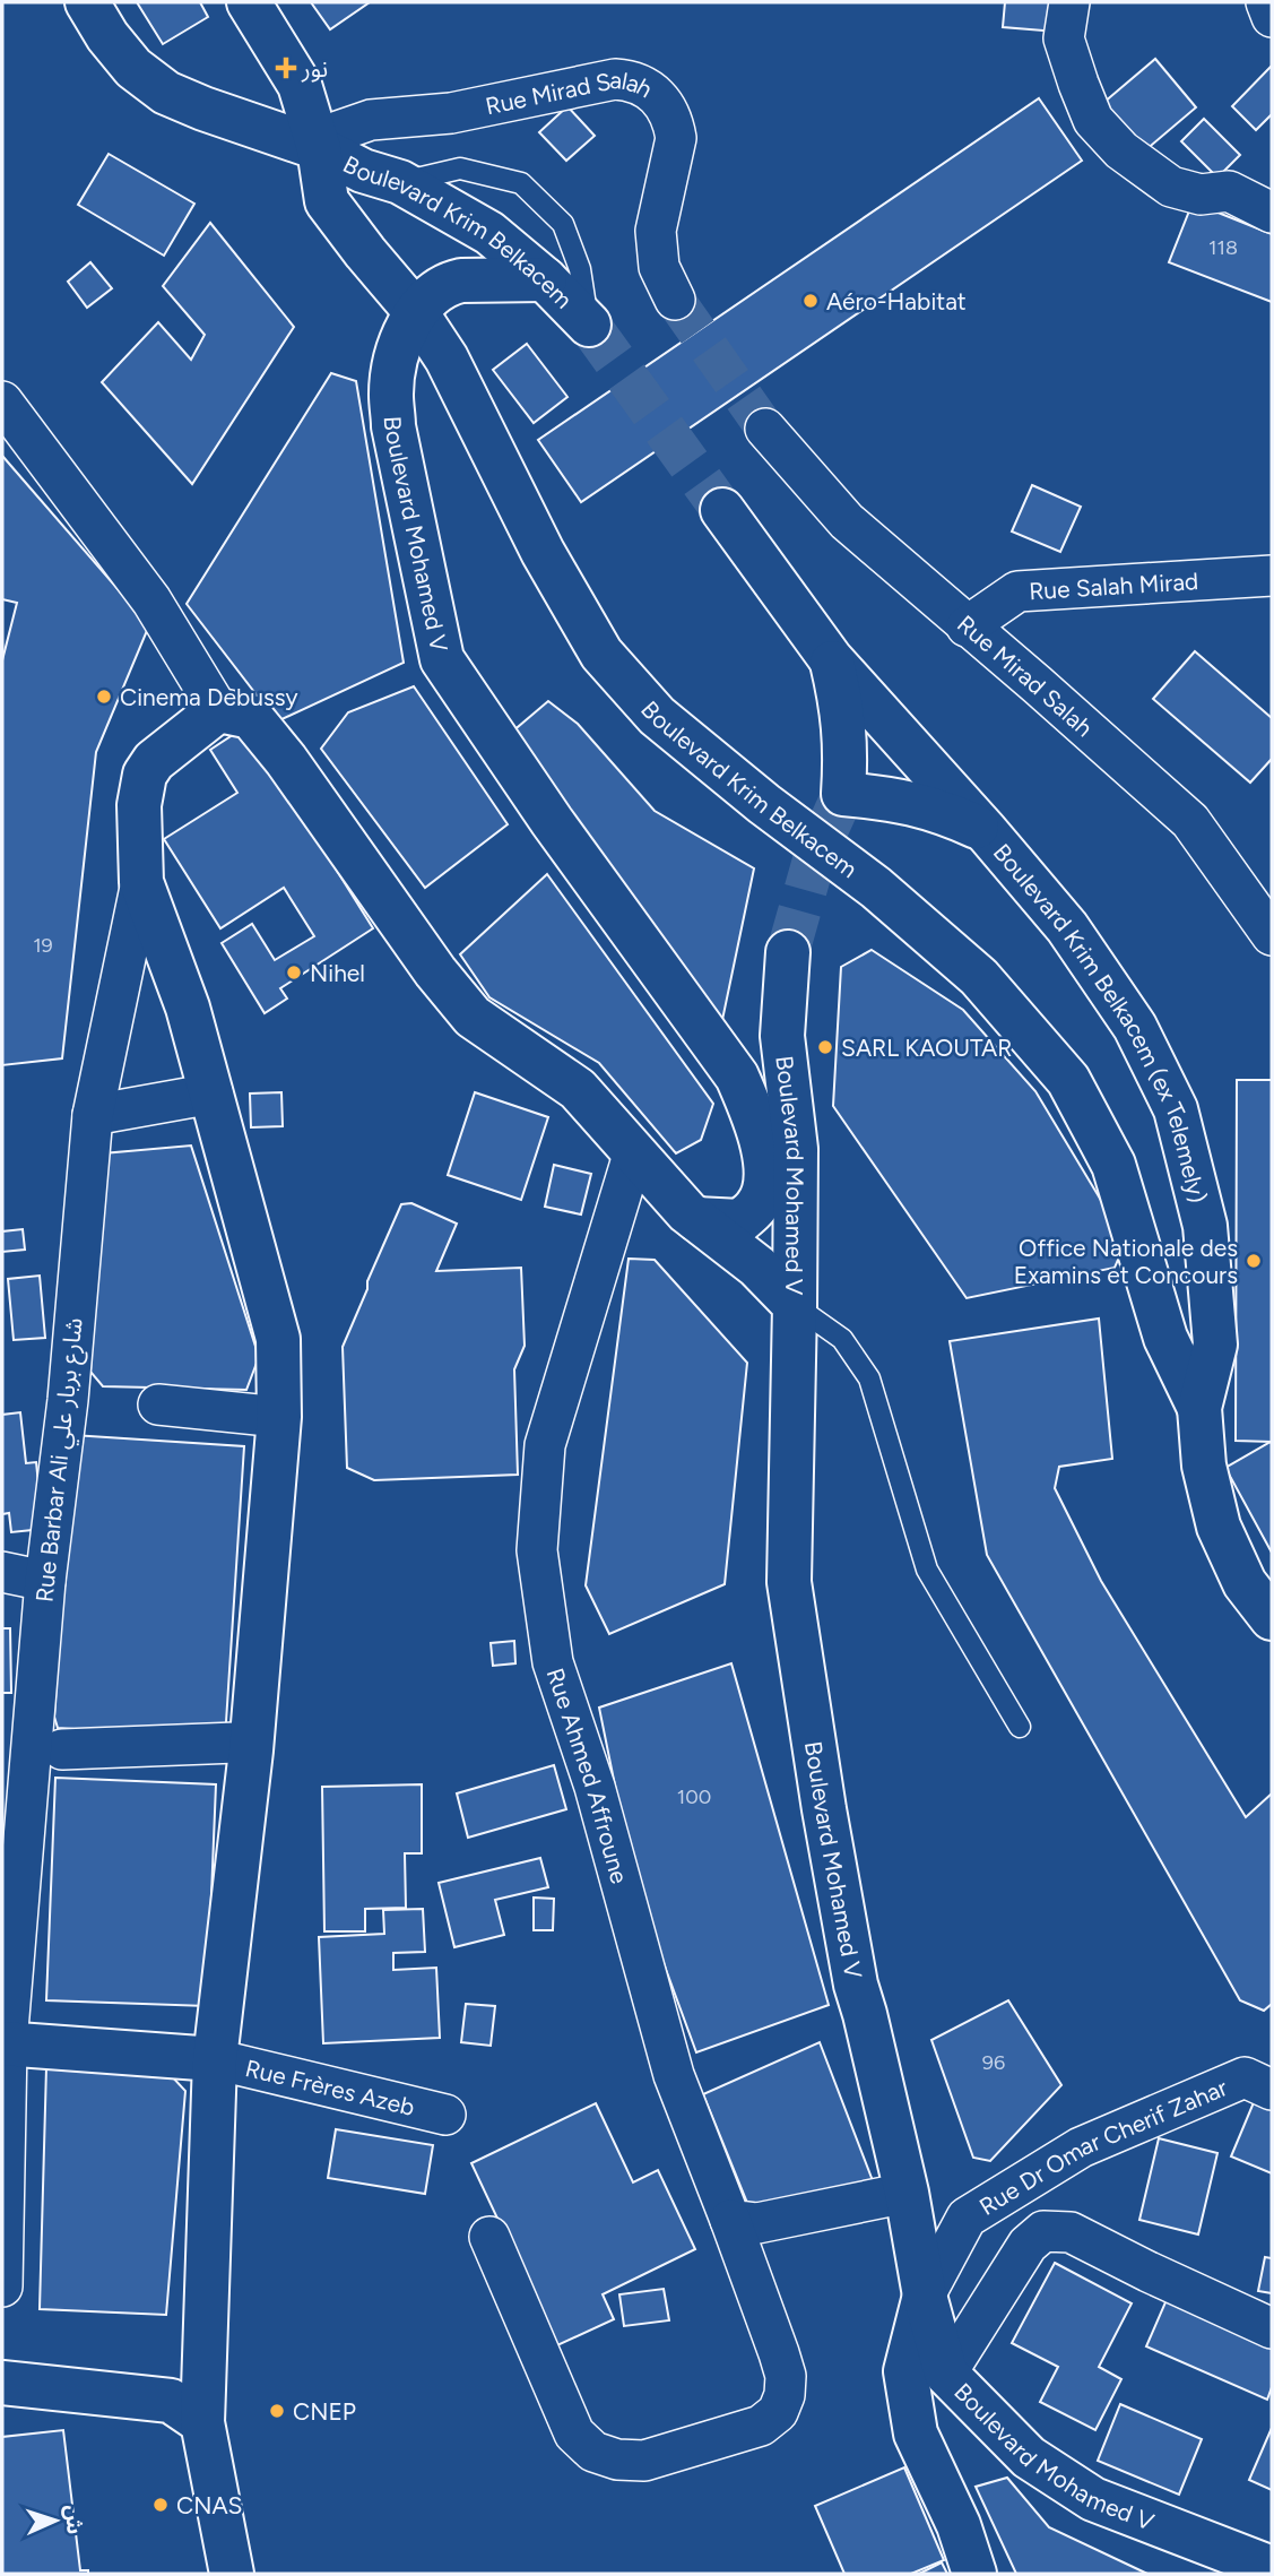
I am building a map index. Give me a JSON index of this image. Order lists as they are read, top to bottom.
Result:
{
  "streets": {
    "main road": [
      "Boulevard Krim Belkacem",
      "Boulevard Mohamed V",
      "Boulevard Krim Belkacem (ex Telemely)",
      "Rue Dr Omar Cherif Zahar"
    ],
    "street": [
      "Rue Mirad Salah",
      "Rue Salah Mirad",
      "Rue Barbar Ali شارع بربار علي",
      "Rue Ahmed Affroune",
      "Rue Frères Azeb"
    ]
  },
  "crossings": [
    ["Rue Mirad Salah", "Boulevard Krim Belkacem"],
    ["Rue Mirad Salah", "Rue Salah Mirad"],
    ["Boulevard Krim Belkacem", "Boulevard Mohamed V"],
    ["Boulevard Krim Belkacem", "Boulevard Krim Belkacem (ex Telemely)"],
    ["Boulevard Mohamed V", "Rue Dr Omar Cherif Zahar"]
  ],
  "places": {
    "health": ["نور"],
    "other": [
      "Aéro-Habitat",
      "Cinema Debussy",
      "Nihel",
      "SARL KAOUTAR",
      "Office Nationale des Examins et Concours",
      "CNEP",
      "CNAS"
    ]
  },
  "house_numbers": [
    "118",
    "19",
    "100",
    "96"
  ],
  "north": "right"
}
